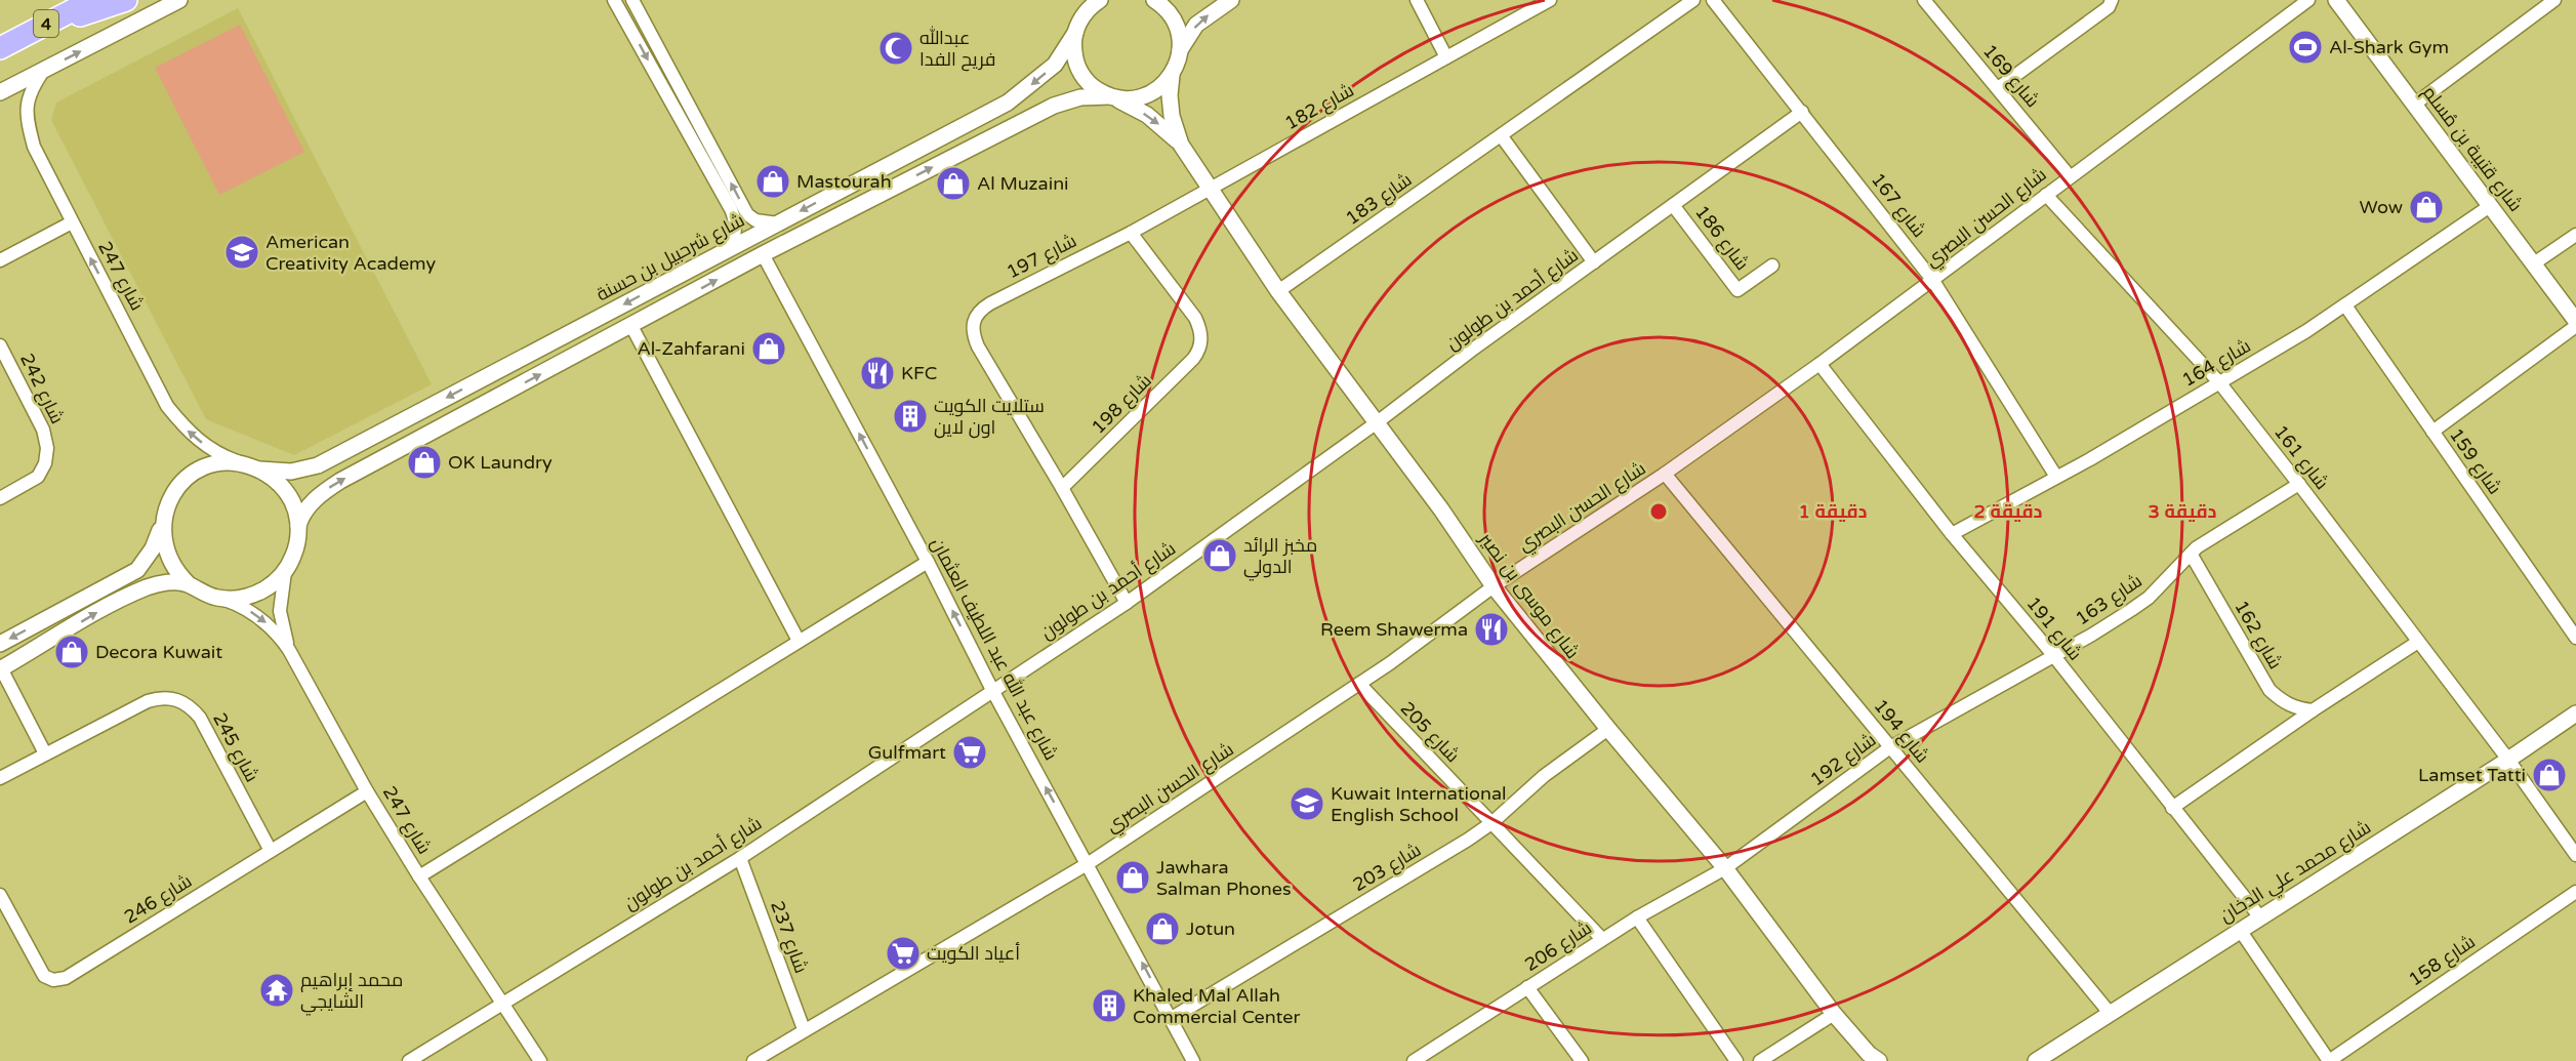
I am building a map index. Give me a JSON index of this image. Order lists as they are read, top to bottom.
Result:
{
  "streets": {
    "highway": ["4"],
    "street": [
      "شارع 169",
      "شارع 182",
      "شارع قتيبة بن مُسلم",
      "شارع 183",
      "شارع 167",
      "شارع الحسن البصري",
      "شارع 186",
      "شارع 197",
      "شارع شرحبيل بن حسنة",
      "شارع 247",
      "شارع أحمد بن طولون",
      "شارع 164",
      "شارع 242",
      "شارع 198",
      "شارع 161",
      "شارع 159",
      "شارع موسى بن نصير",
      "شارع 163",
      "شارع 191",
      "شارع 162",
      "شارع عبد الله عبد اللطيف العثمان",
      "شارع 194",
      "شارع 205",
      "شارع 245",
      "شارع 192",
      "شارع 203",
      "شارع محمد علي الدخان",
      "شارع 246",
      "شارع 237",
      "شارع 206",
      "شارع 158"
    ]
  },
  "crossings": [
    ["شارع 169", "شارع الحسن البصري"],
    ["شارع 182", "شارع 197"],
    ["شارع 182", "شارع موسى بن نصير"],
    ["شارع قتيبة بن مُسلم", "شارع 164"],
    ["شارع 183", "شارع موسى بن نصير"],
    ["شارع 167", "شارع الحسن البصري"],
    ["شارع 167", "شارع أحمد بن طولون"],
    ["شارع 167", "شارع 164"],
    ["شارع الحسن البصري", "شارع 161"],
    ["شارع الحسن البصري", "شارع موسى بن نصير"],
    ["شارع الحسن البصري", "شارع 191"],
    ["شارع الحسن البصري", "شارع عبد الله عبد اللطيف العثمان"],
    ["شارع الحسن البصري", "شارع 194"],
    ["شارع الحسن البصري", "شارع 205"],
    ["شارع الحسن البصري", "شارع 237"],
    ["شارع 186", "شارع أحمد بن طولون"],
    ["شارع 197", "شارع 198"],
    ["شارع 197", "شارع موسى بن نصير"],
    ["شارع شرحبيل بن حسنة", "شارع 247"],
    ["شارع شرحبيل بن حسنة", "شارع موسى بن نصير"],
    ["شارع 247", "شارع أحمد بن طولون"],
    ["شارع 247", "شارع 246"],
    ["شارع أحمد بن طولون", "شارع موسى بن نصير"],
    ["شارع أحمد بن طولون", "شارع عبد الله عبد اللطيف العثمان"],
    ["شارع أحمد بن طولون", "شارع 237"],
    ["شارع 164", "شارع 161"],
    ["شارع 164", "شارع 159"],
    ["شارع 164", "شارع 191"],
    ["شارع 161", "شارع 163"],
    ["شارع 161", "شارع محمد علي الدخان"],
    ["شارع موسى بن نصير", "شارع 192"],
    ["شارع موسى بن نصير", "شارع 203"],
    ["شارع موسى بن نصير", "شارع 206"],
    ["شارع 163", "شارع 191"],
    ["شارع 163", "شارع 162"],
    ["شارع 163", "شارع 192"],
    ["شارع 191", "شارع 192"],
    ["شارع 191", "شارع محمد علي الدخان"],
    ["شارع عبد الله عبد اللطيف العثمان", "شارع 203"],
    ["شارع 194", "شارع 192"],
    ["شارع 194", "شارع محمد علي الدخان"],
    ["شارع 205", "شارع 203"],
    ["شارع 205", "شارع 206"],
    ["شارع 245", "شارع 246"],
    ["شارع 192", "شارع 206"]
  ],
  "one_way": ["شارع عبد الله عبد اللطيف العثمان"],
  "places": {
    "sports": ["Al-Shark Gym"],
    "mosque": ["عبدالله فريح الفدا"],
    "shop": [
      "Mastourah",
      "Al Muzaini",
      "Wow",
      "Al-Zahfarani",
      "OK Laundry",
      "مخبز الرائد الدولي",
      "Decora Kuwait",
      "Lamset Tatti",
      "Jawhara Salman Phones",
      "Jotun"
    ],
    "school or university": ["American Creativity Academy", "Kuwait International English School"],
    "restaurant": ["KFC", "Reem Shawerma"],
    "building": ["ستلايت الكويت اون لاين", "Khaled Mal Allah Commercial Center"],
    "supermarket": ["Gulfmart", "أعياد الكويت"],
    "temple": ["محمد إبراهيم الشايجي"]
  },
  "rings": ["1 دقيقة", "2 دقيقة", "3 دقيقة"]
}
